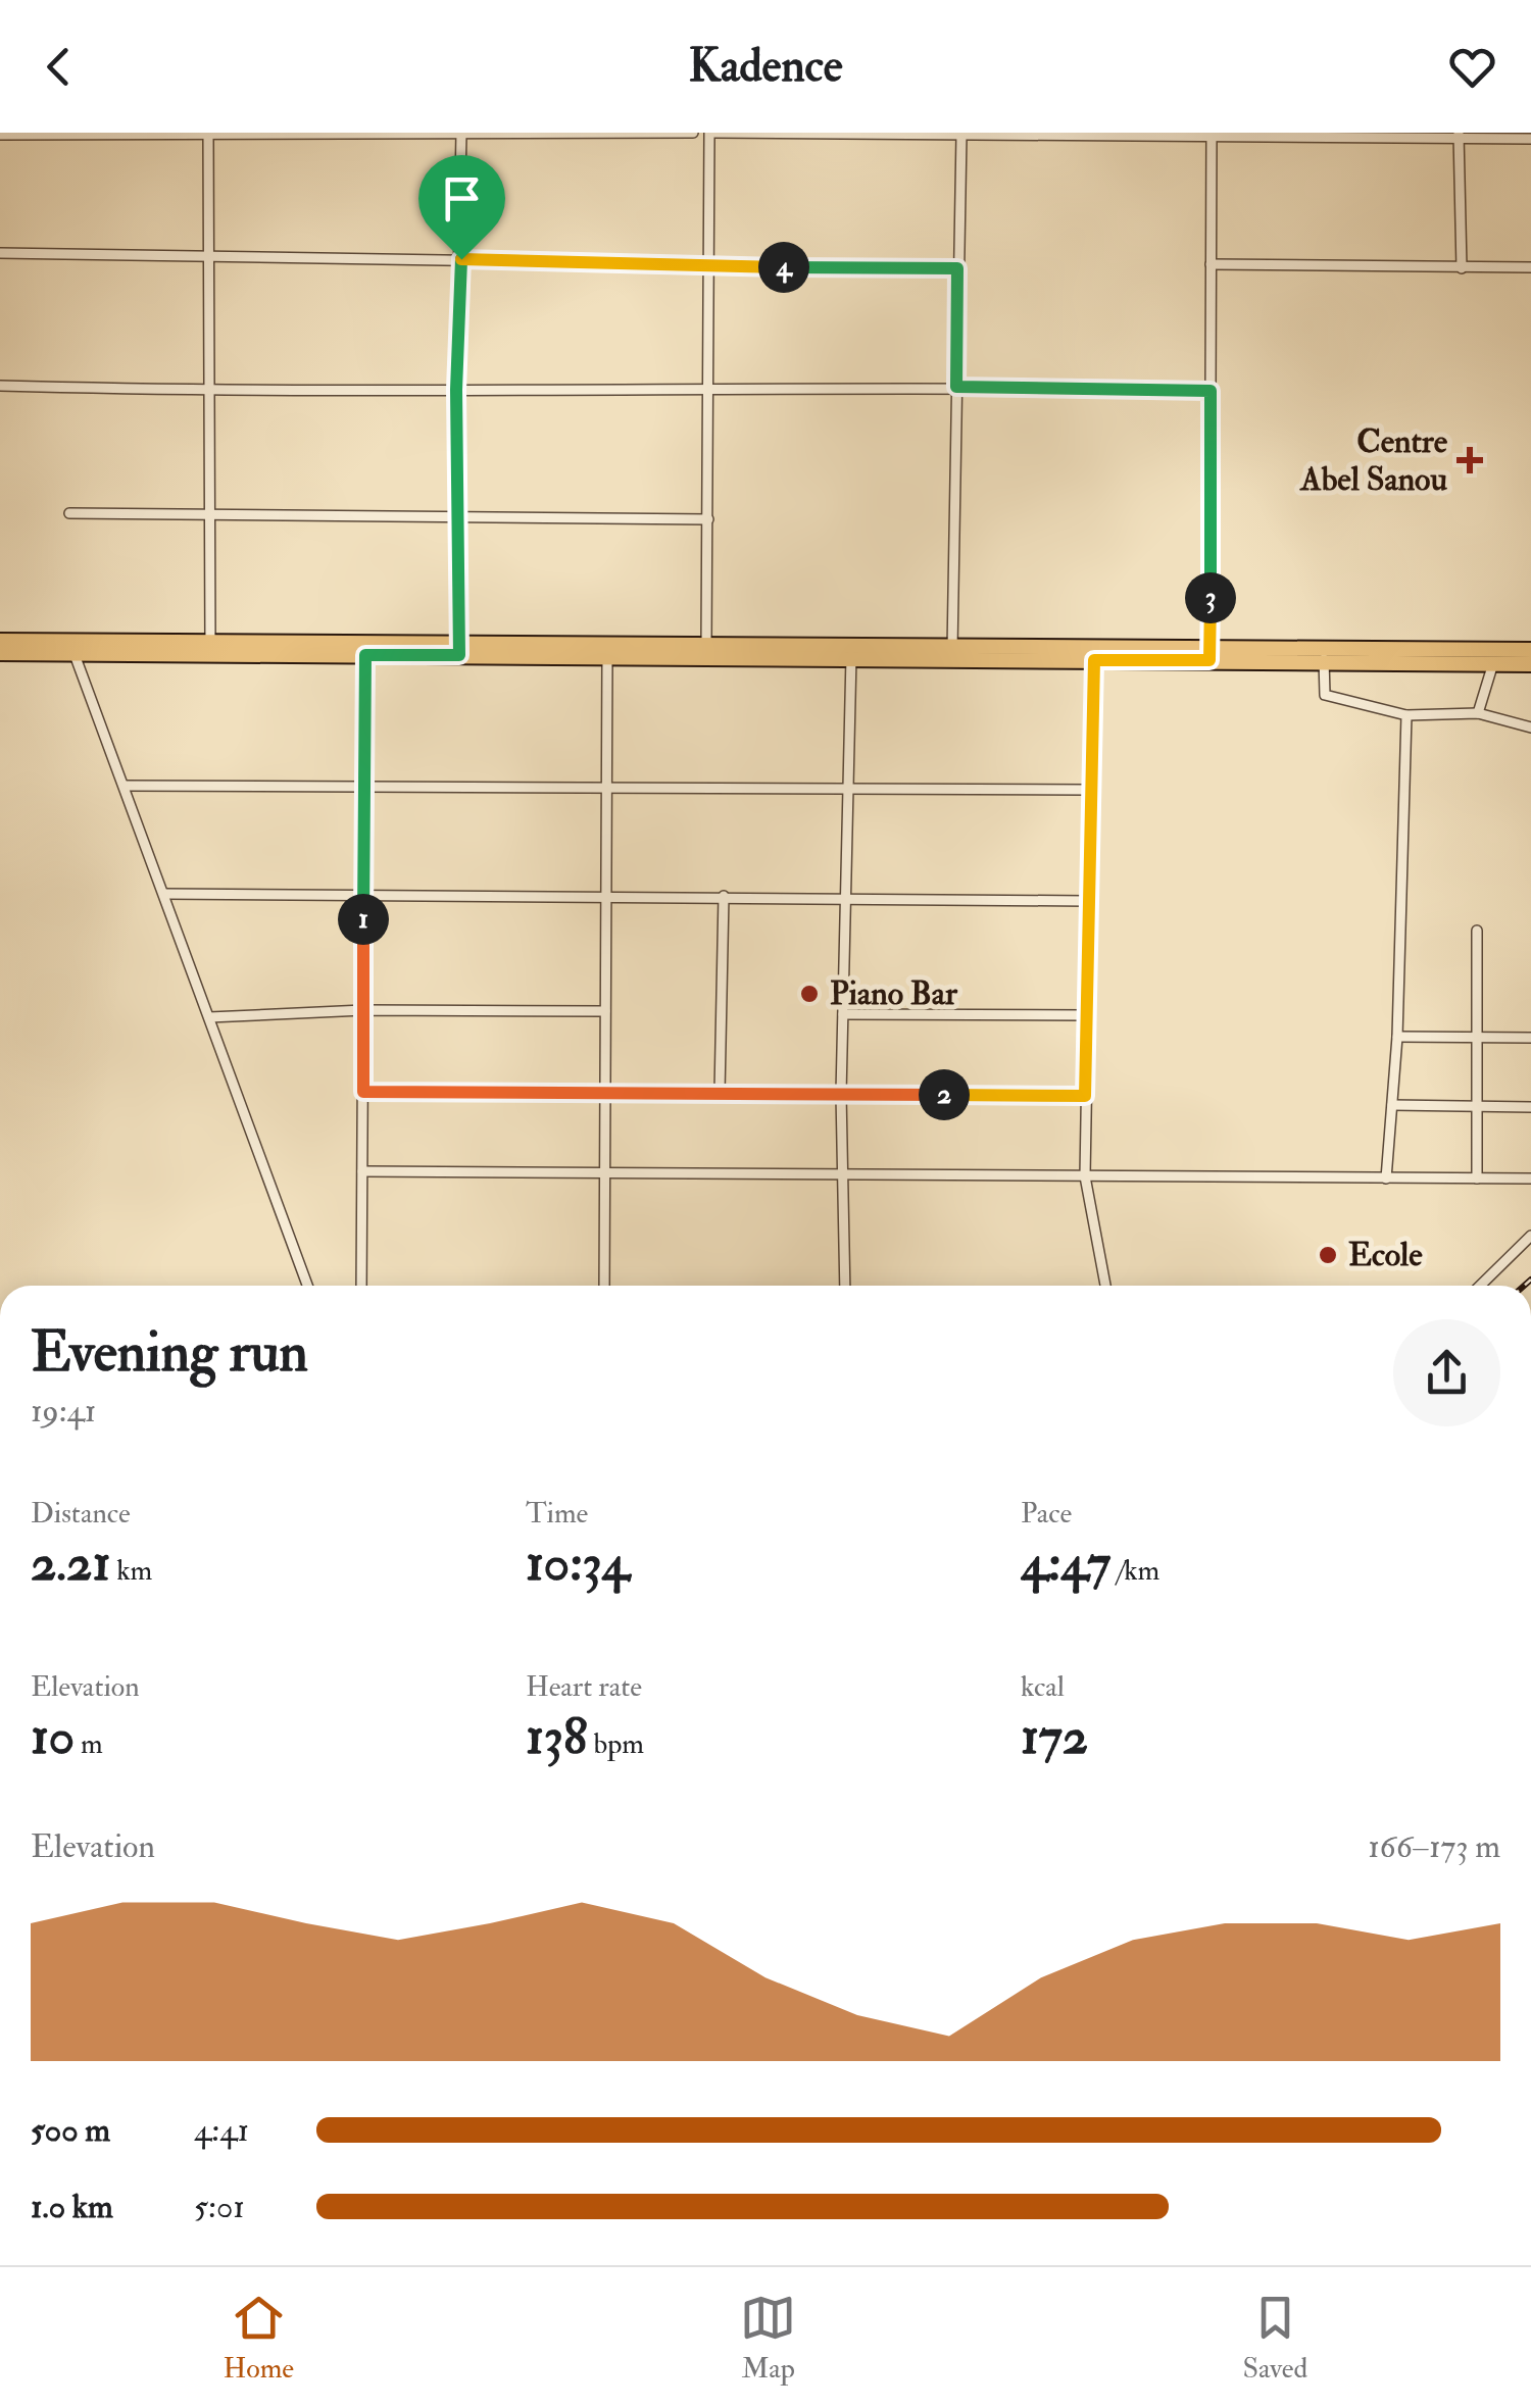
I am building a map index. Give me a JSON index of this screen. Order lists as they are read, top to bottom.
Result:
{
  "places": {
    "health": ["Centre Abel Sanou"],
    "other": ["Piano Bar", "Ecole"]
  },
  "page": {
    "header": "Kadence",
    "pins": [
      "4",
      "3",
      "1",
      "2"
    ],
    "heading": ["Evening run", "19:41"],
    "stats": [
      ["Distance", "2.21 km"],
      ["Time", "10:34"],
      ["Pace", "4:47 /km"],
      ["Elevation", "10 m"],
      ["Heart rate", "138 bpm"],
      ["kcal", "172"]
    ],
    "chart": ["Elevation", "166–173 m"],
    "list": [
      {
        "name": "500 m",
        "note": "4:41"
      },
      {
        "name": "1.0 km",
        "note": "5:01"
      }
    ],
    "tabs": ["Home", "Map", "Saved"]
  }
}
